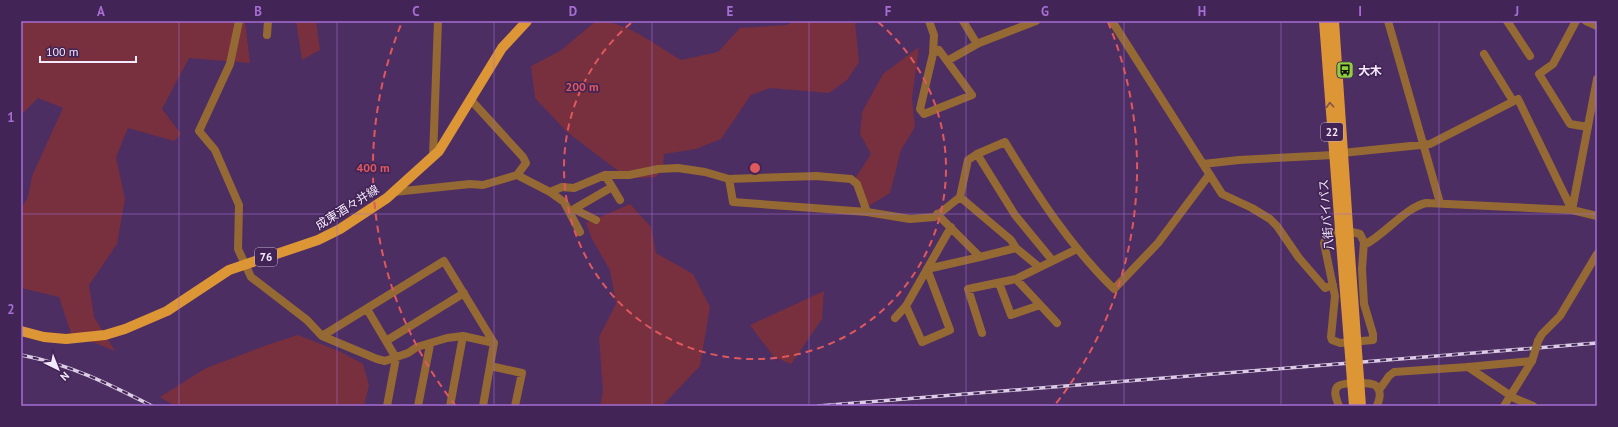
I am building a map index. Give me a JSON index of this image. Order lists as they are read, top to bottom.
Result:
{
  "streets": {
    "main road": [
      "22",
      "成東酒々井線",
      "八街バイパス",
      "76"
    ]
  },
  "places": {
    "bus stop": ["大木"]
  },
  "scale_bar": "100 m",
  "north": "bottom right",
  "grid": {
    "columns": [
      "A",
      "B",
      "C",
      "D",
      "E",
      "F",
      "G",
      "H",
      "I",
      "J"
    ],
    "rows": ["1", "2"]
  },
  "rings": ["200 m", "400 m"]
}
